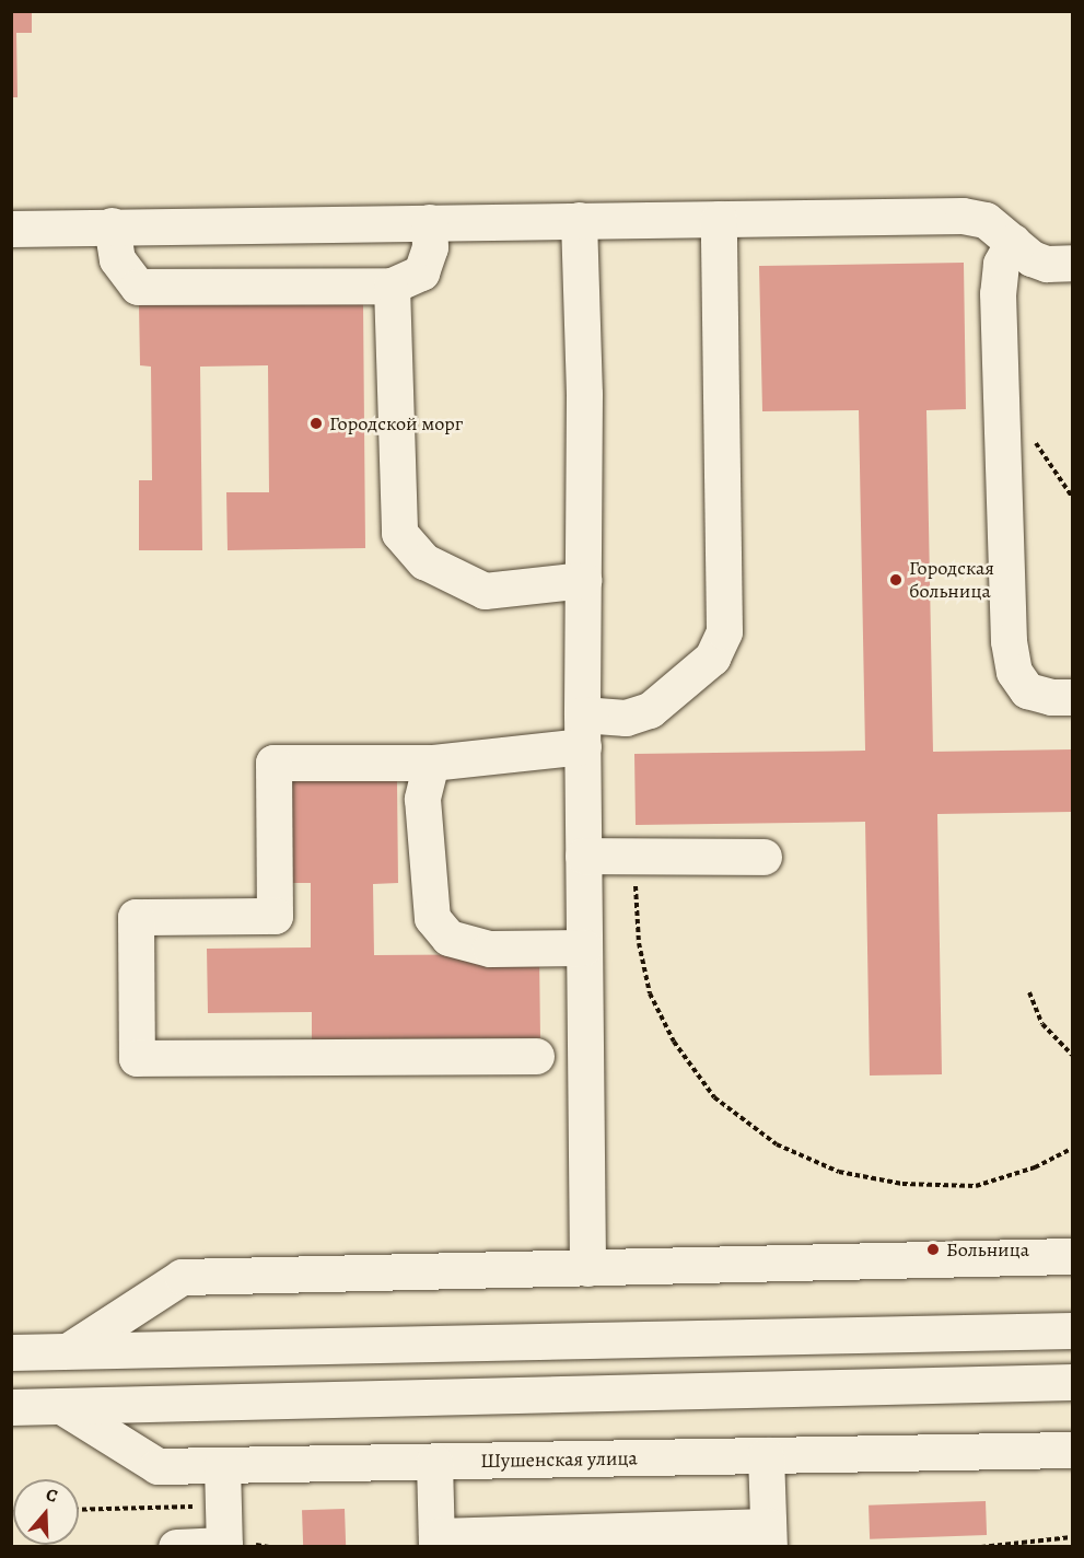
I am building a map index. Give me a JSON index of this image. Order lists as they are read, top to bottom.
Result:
{
  "streets": {
    "street": ["Шушенская улица"]
  },
  "places": ["Городской морг", "Городская больница", "Больница"],
  "north": "top"
}
